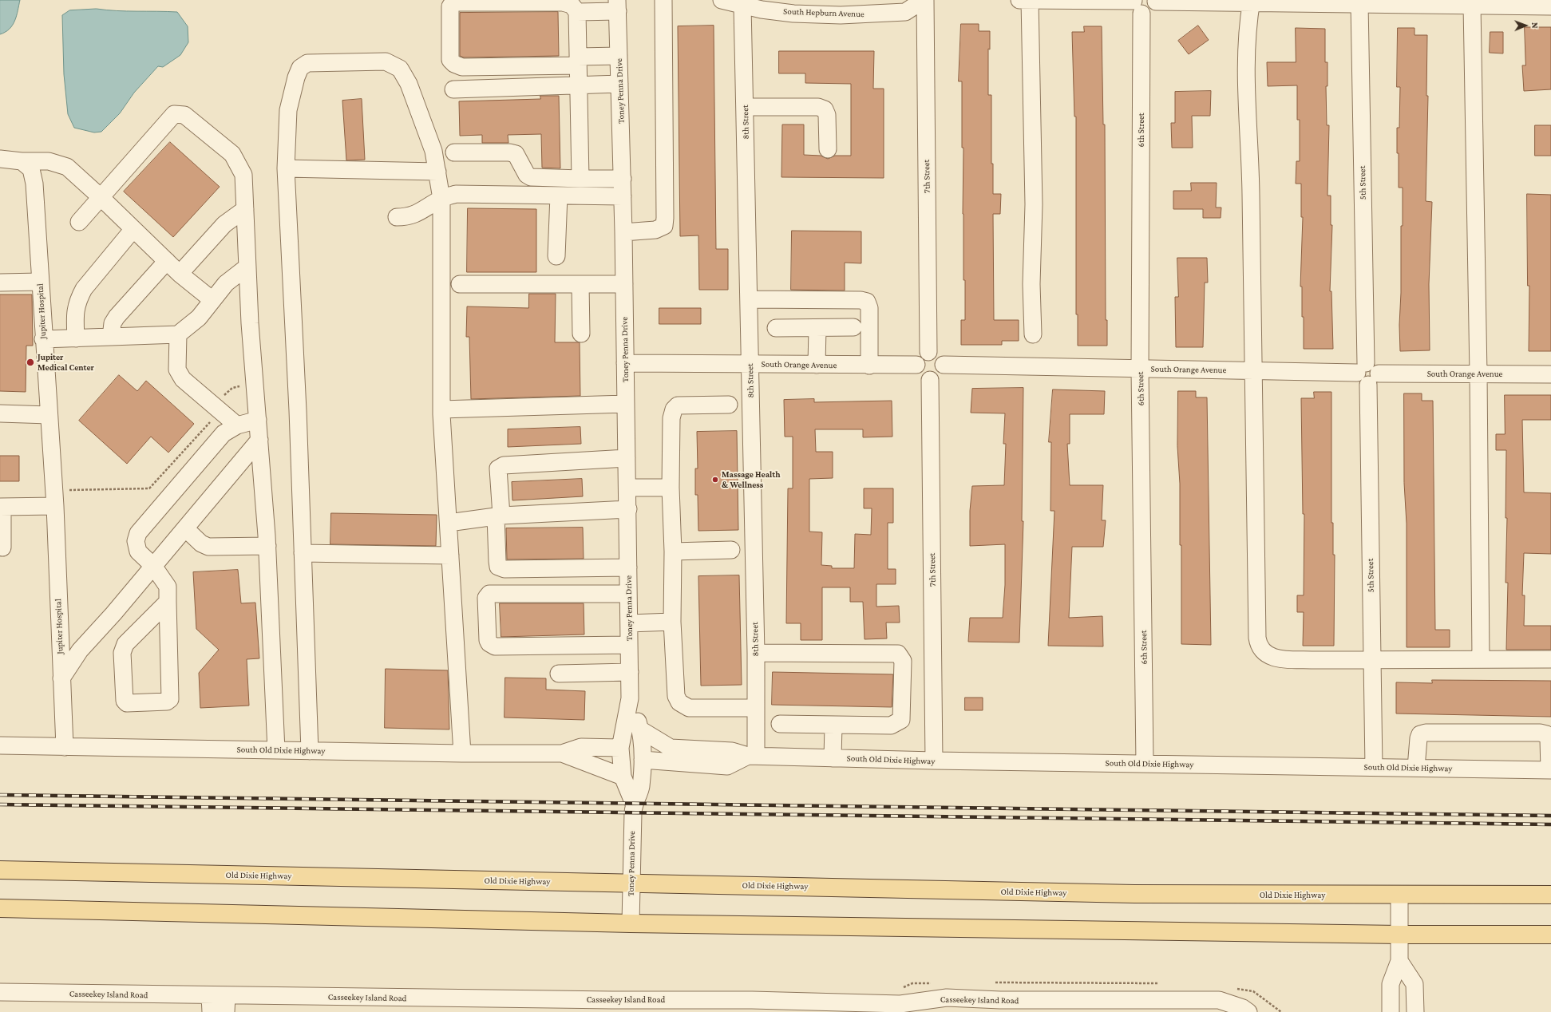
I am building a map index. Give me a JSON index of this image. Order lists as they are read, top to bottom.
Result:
{
  "streets": {
    "main road": ["Old Dixie Highway"],
    "street": [
      "South Hepburn Avenue",
      "Toney Penna Drive",
      "8th Street",
      "6th Street",
      "7th Street",
      "5th Street",
      "Jupiter Hospital",
      "South Orange Avenue",
      "South Old Dixie Highway",
      "Casseekey Island Road"
    ]
  },
  "crossings": [
    ["South Hepburn Avenue", "8th Street"],
    ["South Hepburn Avenue", "7th Street"],
    ["Toney Penna Drive", "South Orange Avenue"],
    ["Toney Penna Drive", "South Old Dixie Highway"],
    ["Toney Penna Drive", "Old Dixie Highway"],
    ["8th Street", "South Orange Avenue"],
    ["8th Street", "South Old Dixie Highway"],
    ["6th Street", "South Orange Avenue"],
    ["6th Street", "South Old Dixie Highway"],
    ["7th Street", "South Orange Avenue"],
    ["7th Street", "South Old Dixie Highway"],
    ["5th Street", "South Orange Avenue"],
    ["5th Street", "South Old Dixie Highway"],
    ["Jupiter Hospital", "South Old Dixie Highway"]
  ],
  "places": ["Jupiter Medical Center", "Massage Health & Wellness"],
  "north": "right"
}
